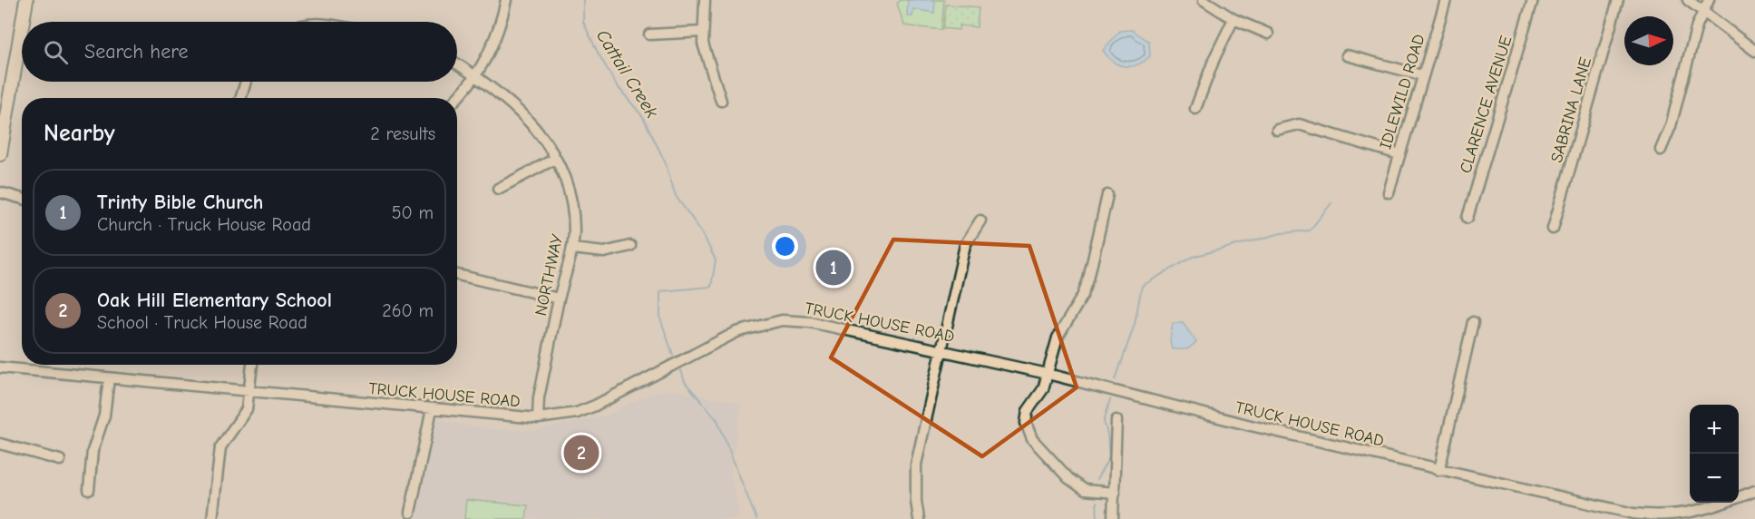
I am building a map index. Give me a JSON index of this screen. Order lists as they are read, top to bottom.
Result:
{
  "streets": {
    "street": [
      "IDLEWILD ROAD",
      "CLARENCE AVENUE",
      "SABRINA LANE",
      "NORTHWAY",
      "TRUCK HOUSE ROAD"
    ]
  },
  "crossings": [
    ["NORTHWAY", "TRUCK HOUSE ROAD"]
  ],
  "water": ["Cattail Creek"],
  "north": "right",
  "page": {
    "search": "Search here",
    "heading": ["Nearby", "2 results"],
    "list": [
      {
        "mark": "1",
        "name": "Trinty Bible Church",
        "note": "Church · Truck House Road",
        "value": "50 m"
      },
      {
        "mark": "2",
        "name": "Oak Hill Elementary School",
        "note": "School · Truck House Road",
        "value": "260 m"
      }
    ],
    "pins": ["1", "2"],
    "map_buttons": ["+", "−"]
  }
}
